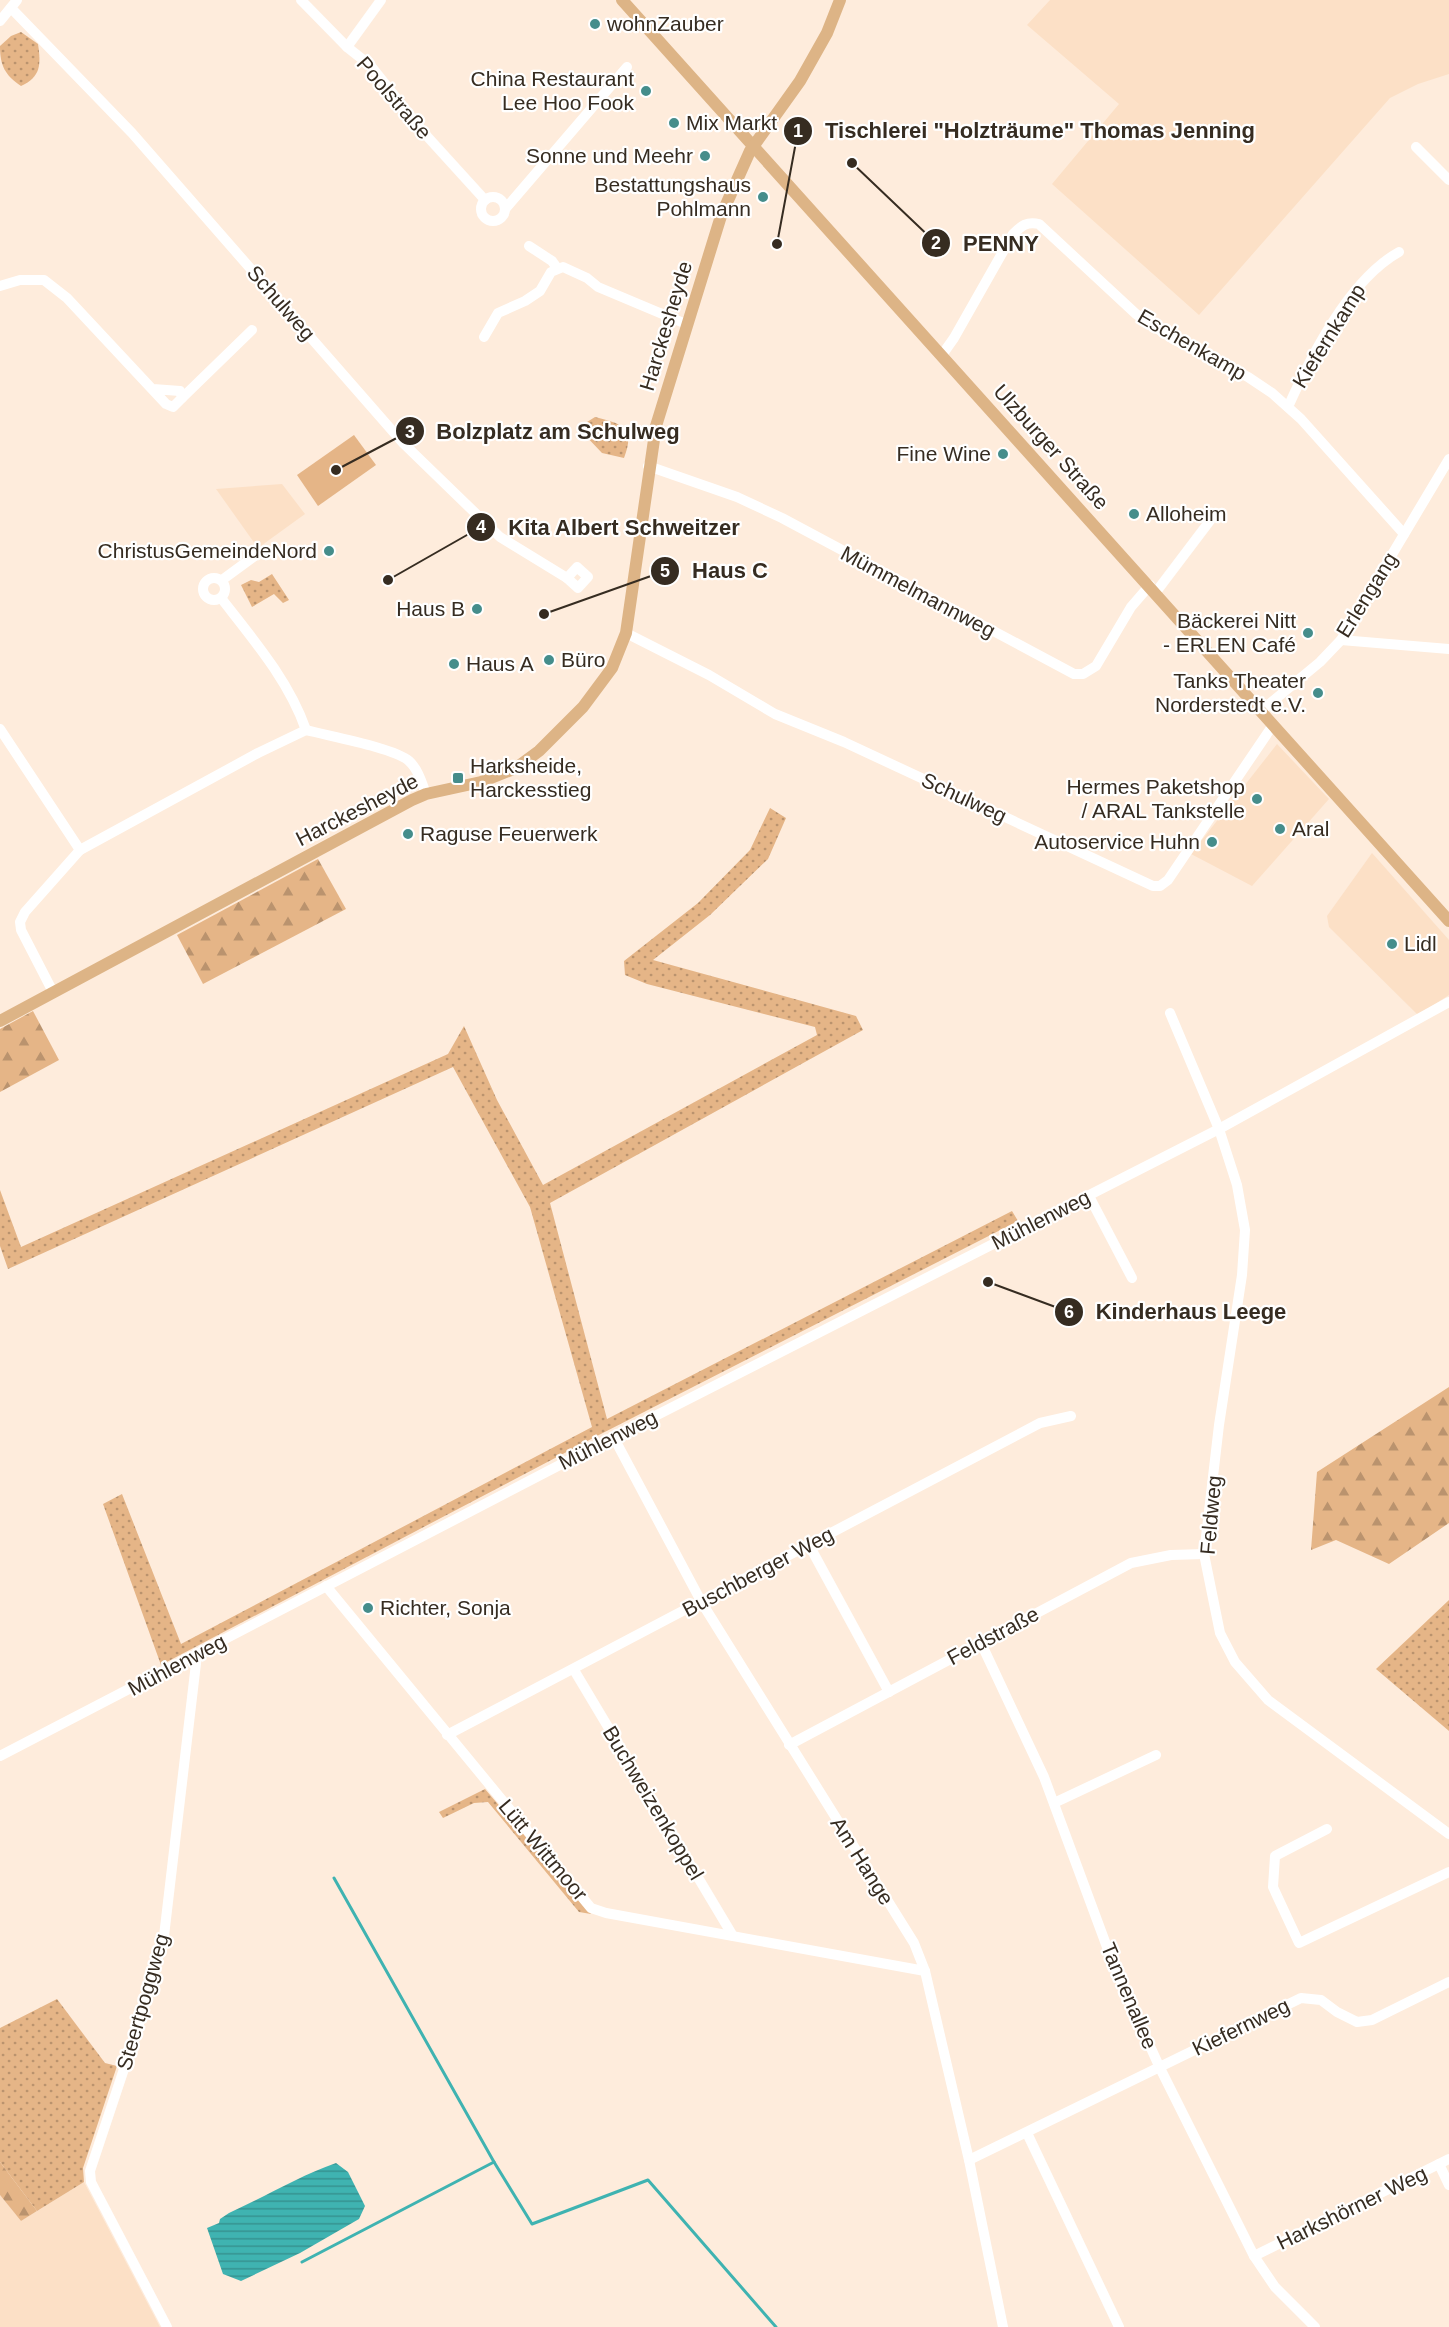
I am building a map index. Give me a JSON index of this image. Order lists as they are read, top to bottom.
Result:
{
  "streets": {
    "main road": ["Harckesheyde", "Ulzburger Straße"],
    "street": [
      "Poolstraße",
      "Schulweg",
      "Kiefernkamp",
      "Eschenkamp",
      "Mümmelmannweg",
      "Erlengang",
      "Mühlenweg",
      "Feldweg",
      "Buschberger Weg",
      "Feldstraße",
      "Buchweizenkoppel",
      "Lütt Wittmoor",
      "Am Hange",
      "Tannenallee",
      "Steertpoggweg",
      "Kiefernweg",
      "Harkshörner Weg"
    ]
  },
  "crossings": [
    ["Schulweg", "Harckesheyde"],
    ["Schulweg", "Ulzburger Straße"],
    ["Harckesheyde", "Ulzburger Straße"],
    ["Harckesheyde", "Mümmelmannweg"],
    ["Kiefernkamp", "Eschenkamp"],
    ["Kiefernkamp", "Erlengang"],
    ["Eschenkamp", "Ulzburger Straße"],
    ["Ulzburger Straße", "Mümmelmannweg"],
    ["Ulzburger Straße", "Erlengang"],
    ["Mühlenweg", "Feldweg"],
    ["Mühlenweg", "Lütt Wittmoor"],
    ["Mühlenweg", "Am Hange"],
    ["Mühlenweg", "Steertpoggweg"],
    ["Feldweg", "Feldstraße"],
    ["Buschberger Weg", "Buchweizenkoppel"],
    ["Buschberger Weg", "Lütt Wittmoor"],
    ["Buschberger Weg", "Am Hange"],
    ["Feldstraße", "Am Hange"],
    ["Feldstraße", "Tannenallee"],
    ["Buchweizenkoppel", "Lütt Wittmoor"],
    ["Lütt Wittmoor", "Am Hange"],
    ["Am Hange", "Kiefernweg"],
    ["Tannenallee", "Kiefernweg"],
    ["Tannenallee", "Harkshörner Weg"]
  ],
  "places": {
    "other": [
      "wohnZauber",
      "China Restaurant Lee Hoo Fook",
      "Mix Markt",
      "Sonne und Meehr",
      "PENNY",
      "Bestattungshaus Pohlmann",
      "Tischlerei \"Holzträume\" Thomas Jenning",
      "Fine Wine",
      "Bolzplatz am Schulweg",
      "Alloheim",
      "ChristusGemeindeNord",
      "Kita Albert Schweitzer",
      "Haus B",
      "Haus C",
      "Bäckerei Nitt - ERLEN Café",
      "Büro",
      "Haus A",
      "Tanks Theater Norderstedt e.V.",
      "Hermes Paketshop / ARAL Tankstelle",
      "Aral",
      "Raguse Feuerwerk",
      "Autoservice Huhn",
      "Lidl",
      "Kinderhaus Leege",
      "Richter, Sonja"
    ],
    "transit": ["Harksheide, Harckesstieg"]
  }
}
